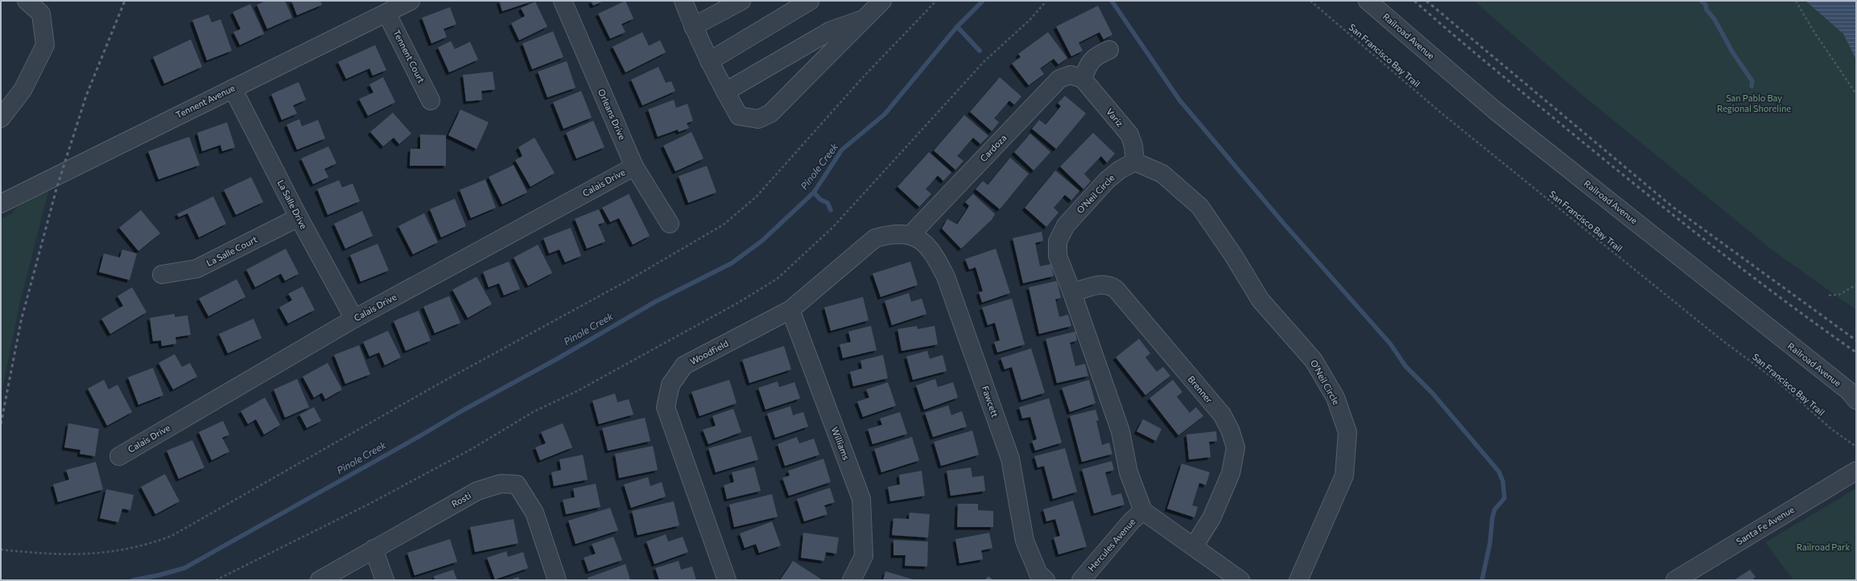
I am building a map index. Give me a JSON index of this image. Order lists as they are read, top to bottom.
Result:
{
  "streets": {
    "street": [
      "Railroad Avenue",
      "Tennent Court",
      "Tennent Avenue",
      "Orleans Drive",
      "Variz",
      "Cardoza",
      "Calais Drive",
      "O'Neil Circle",
      "La Salle Drive",
      "La Salle Court",
      "Woodfield",
      "Brenner",
      "Fawcett",
      "Williams",
      "Rosti",
      "Santa Fe Avenue",
      "Hercules Avenue"
    ],
    "path": ["San Francisco Bay Trail"]
  },
  "crossings": [
    ["Tennent Court", "Tennent Avenue"],
    ["Tennent Avenue", "La Salle Drive"],
    ["Orleans Drive", "Calais Drive"],
    ["Variz", "Cardoza"],
    ["Variz", "O'Neil Circle"],
    ["Cardoza", "Woodfield"],
    ["Cardoza", "Fawcett"],
    ["Calais Drive", "La Salle Drive"],
    ["O'Neil Circle", "Brenner"],
    ["O'Neil Circle", "Hercules Avenue"],
    ["La Salle Drive", "La Salle Court"],
    ["Woodfield", "Fawcett"],
    ["Woodfield", "Williams"]
  ],
  "water": ["Pinole Creek"],
  "parks": ["San Pablo Bay Regional Shoreline", "Railroad Park"]
}
